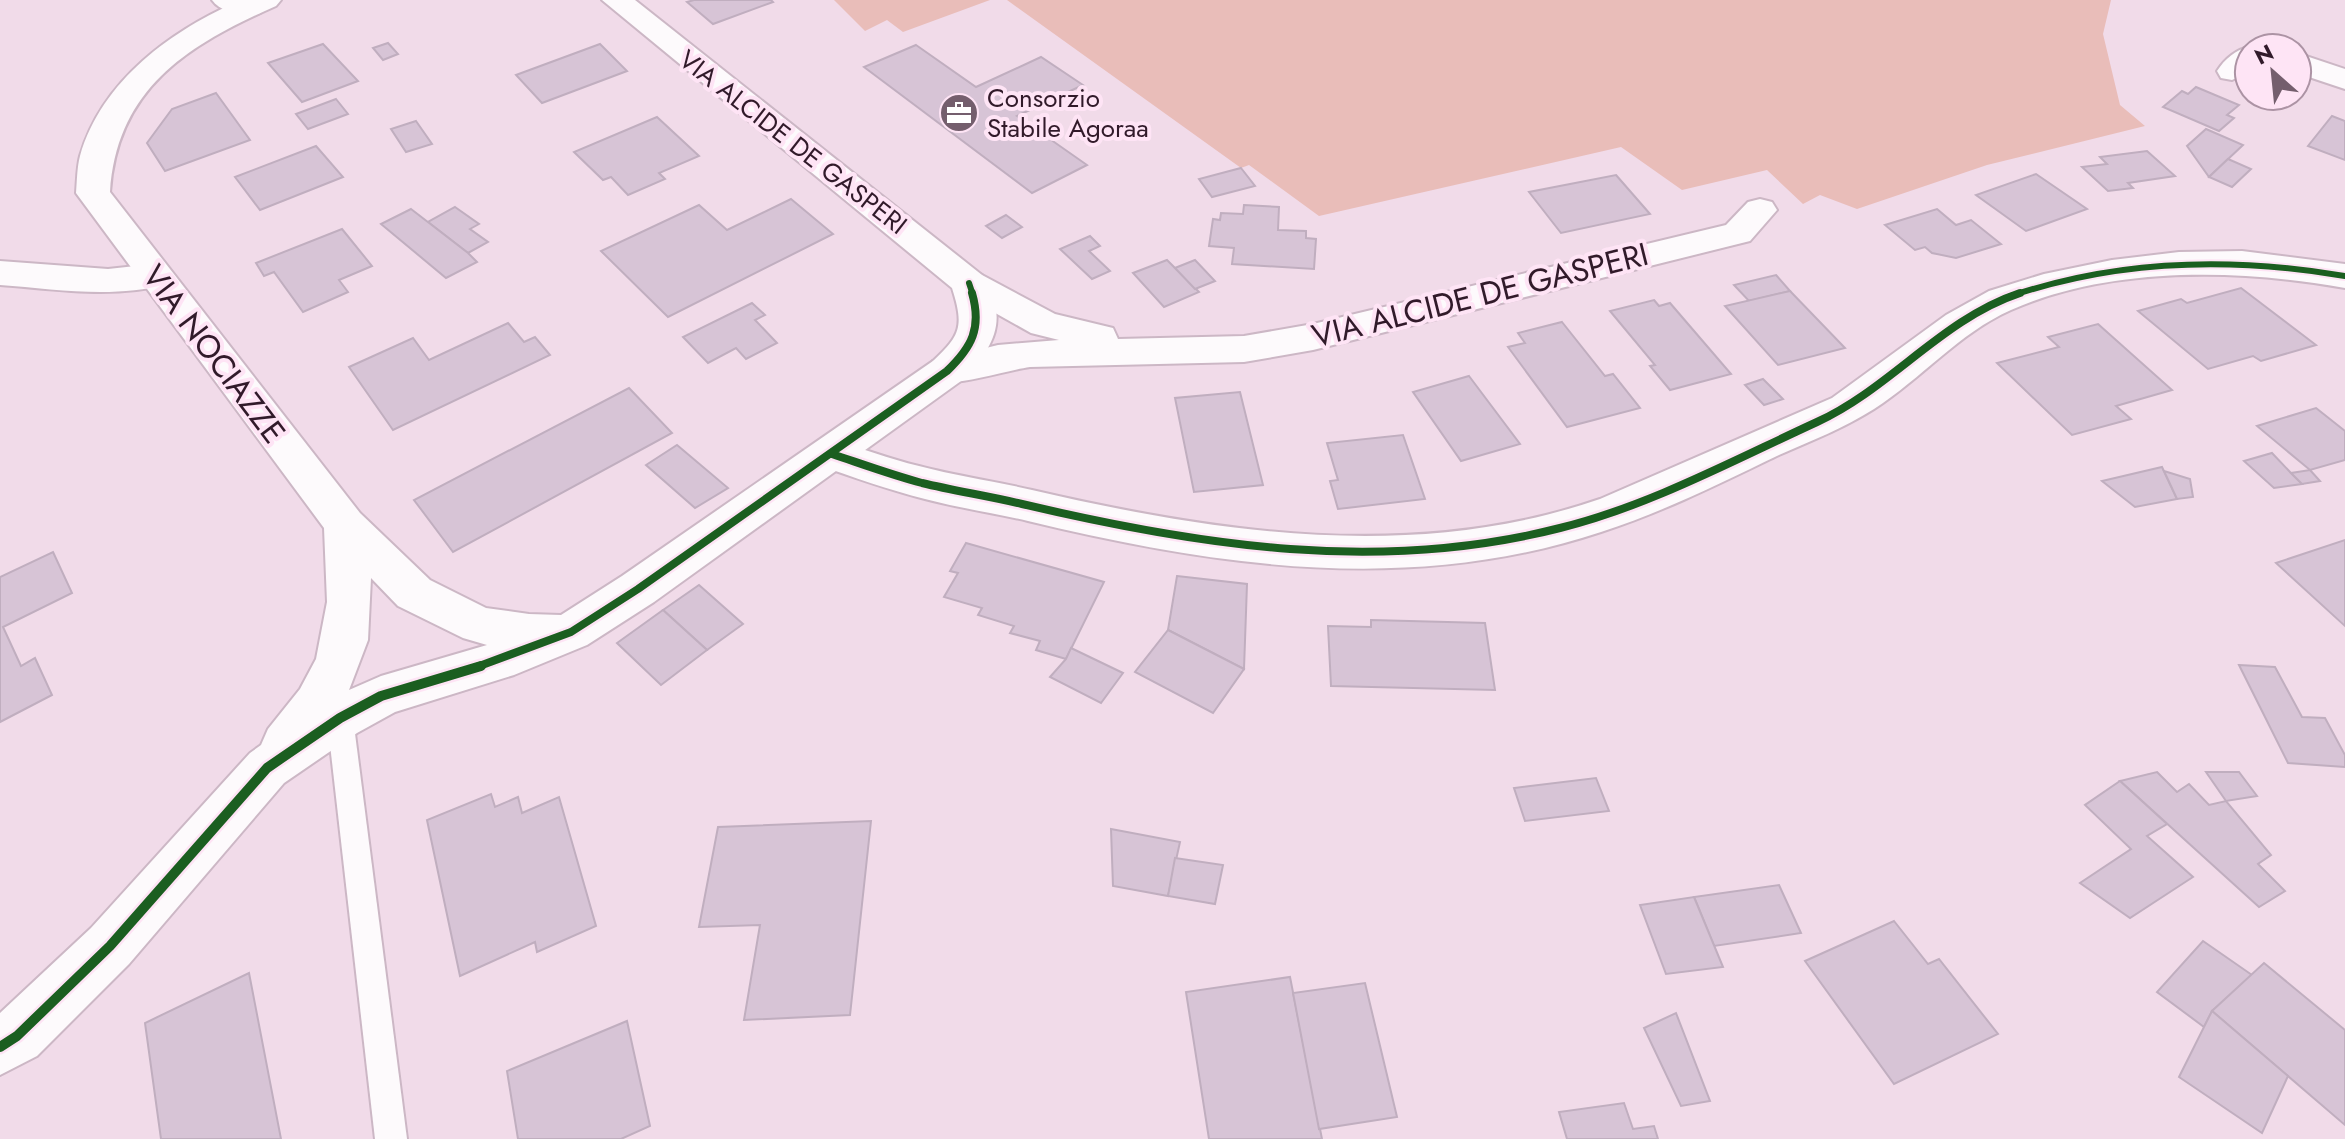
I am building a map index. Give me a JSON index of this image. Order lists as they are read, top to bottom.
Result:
{
  "streets": {
    "street": ["VIA ALCIDE DE GASPERI", "VIA NOCIAZZE"]
  },
  "places": {
    "office": ["Consorzio Stabile Agoraa"]
  },
  "north": "top left"
}
